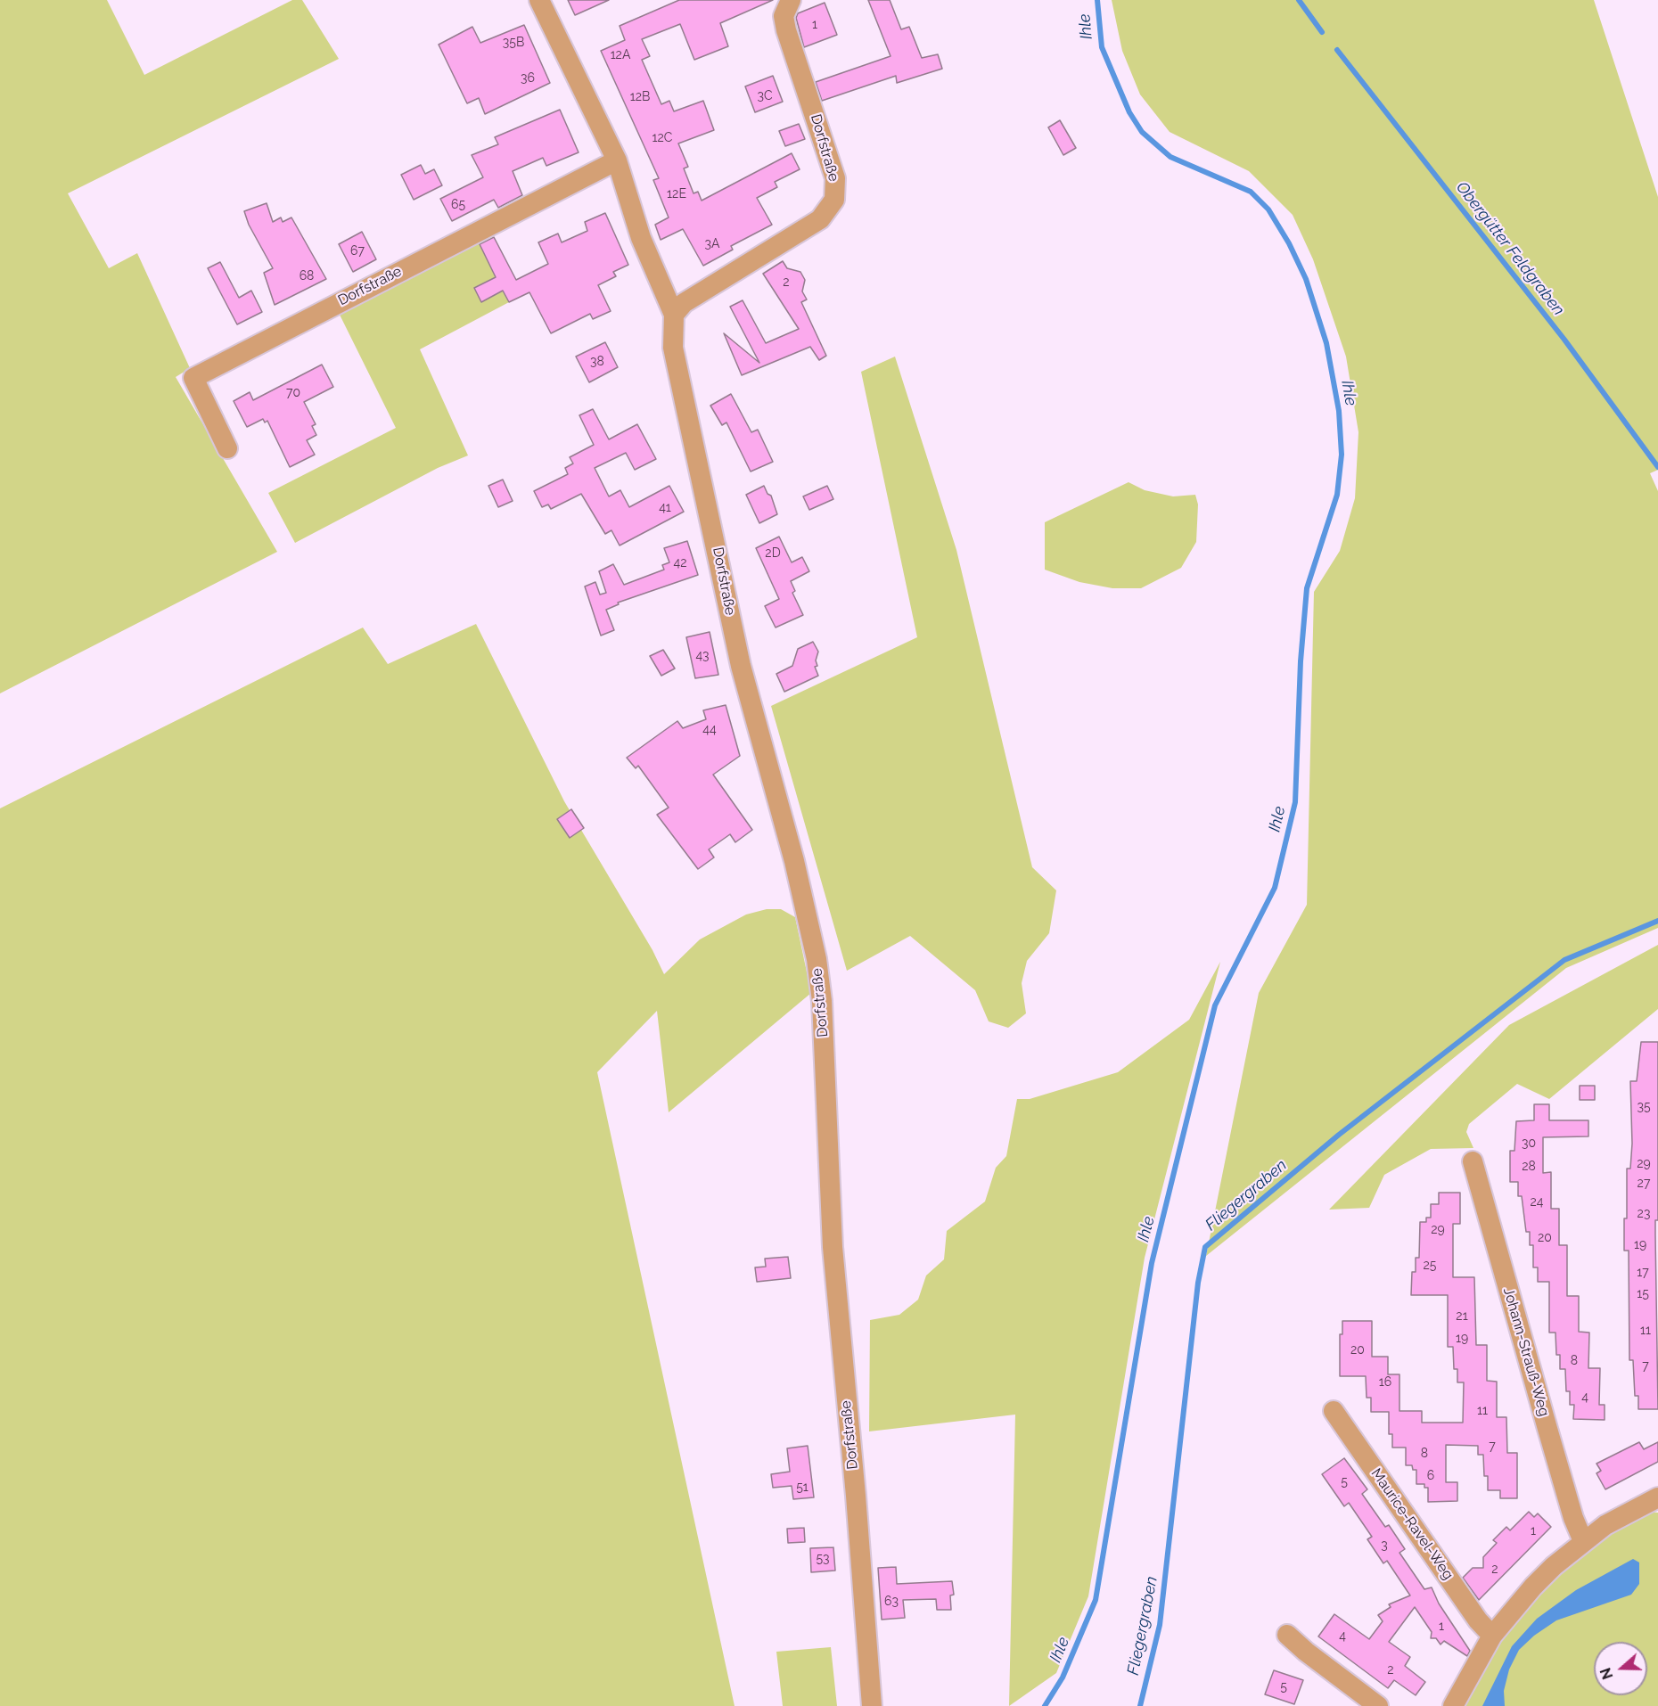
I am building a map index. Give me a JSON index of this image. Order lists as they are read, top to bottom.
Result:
{
  "streets": {
    "street": ["Dorfstraße", "Johann-Strauß-Weg", "Maurice-Ravel-Weg"]
  },
  "water": ["Ihle", "Obergütter Feldgraben", "Fliegergraben"],
  "house_numbers": [
    "1",
    "35B",
    "12A",
    "36",
    "3C",
    "12B",
    "12C",
    "12E",
    "65",
    "3A",
    "67",
    "68",
    "2",
    "38",
    "70",
    "41",
    "2D",
    "42",
    "43",
    "44",
    "35",
    "30",
    "29",
    "28",
    "27",
    "24",
    "23",
    "29",
    "20",
    "19",
    "25",
    "17",
    "15",
    "21",
    "11",
    "19",
    "20",
    "8",
    "7",
    "16",
    "4",
    "11",
    "7",
    "8",
    "6",
    "5",
    "51",
    "1",
    "3",
    "53",
    "2",
    "63",
    "1",
    "4",
    "2",
    "5"
  ],
  "north": "left"
}
